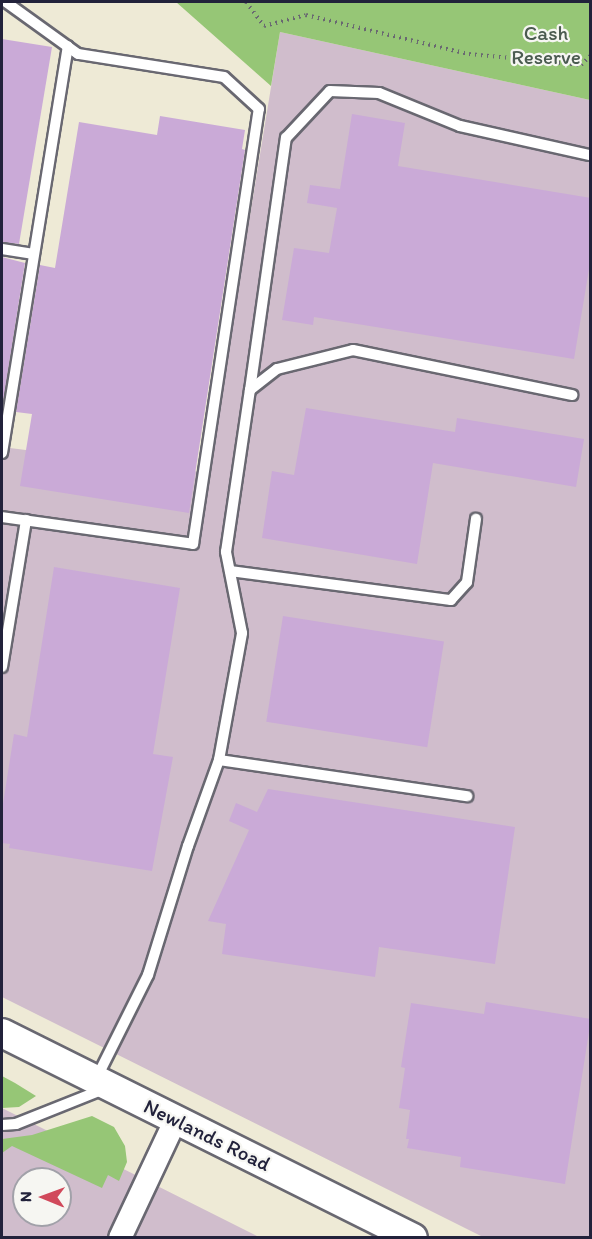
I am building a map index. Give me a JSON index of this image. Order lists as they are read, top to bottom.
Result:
{
  "streets": {
    "street": ["Newlands Road"]
  },
  "parks": ["Cash Reserve"],
  "north": "left"
}
